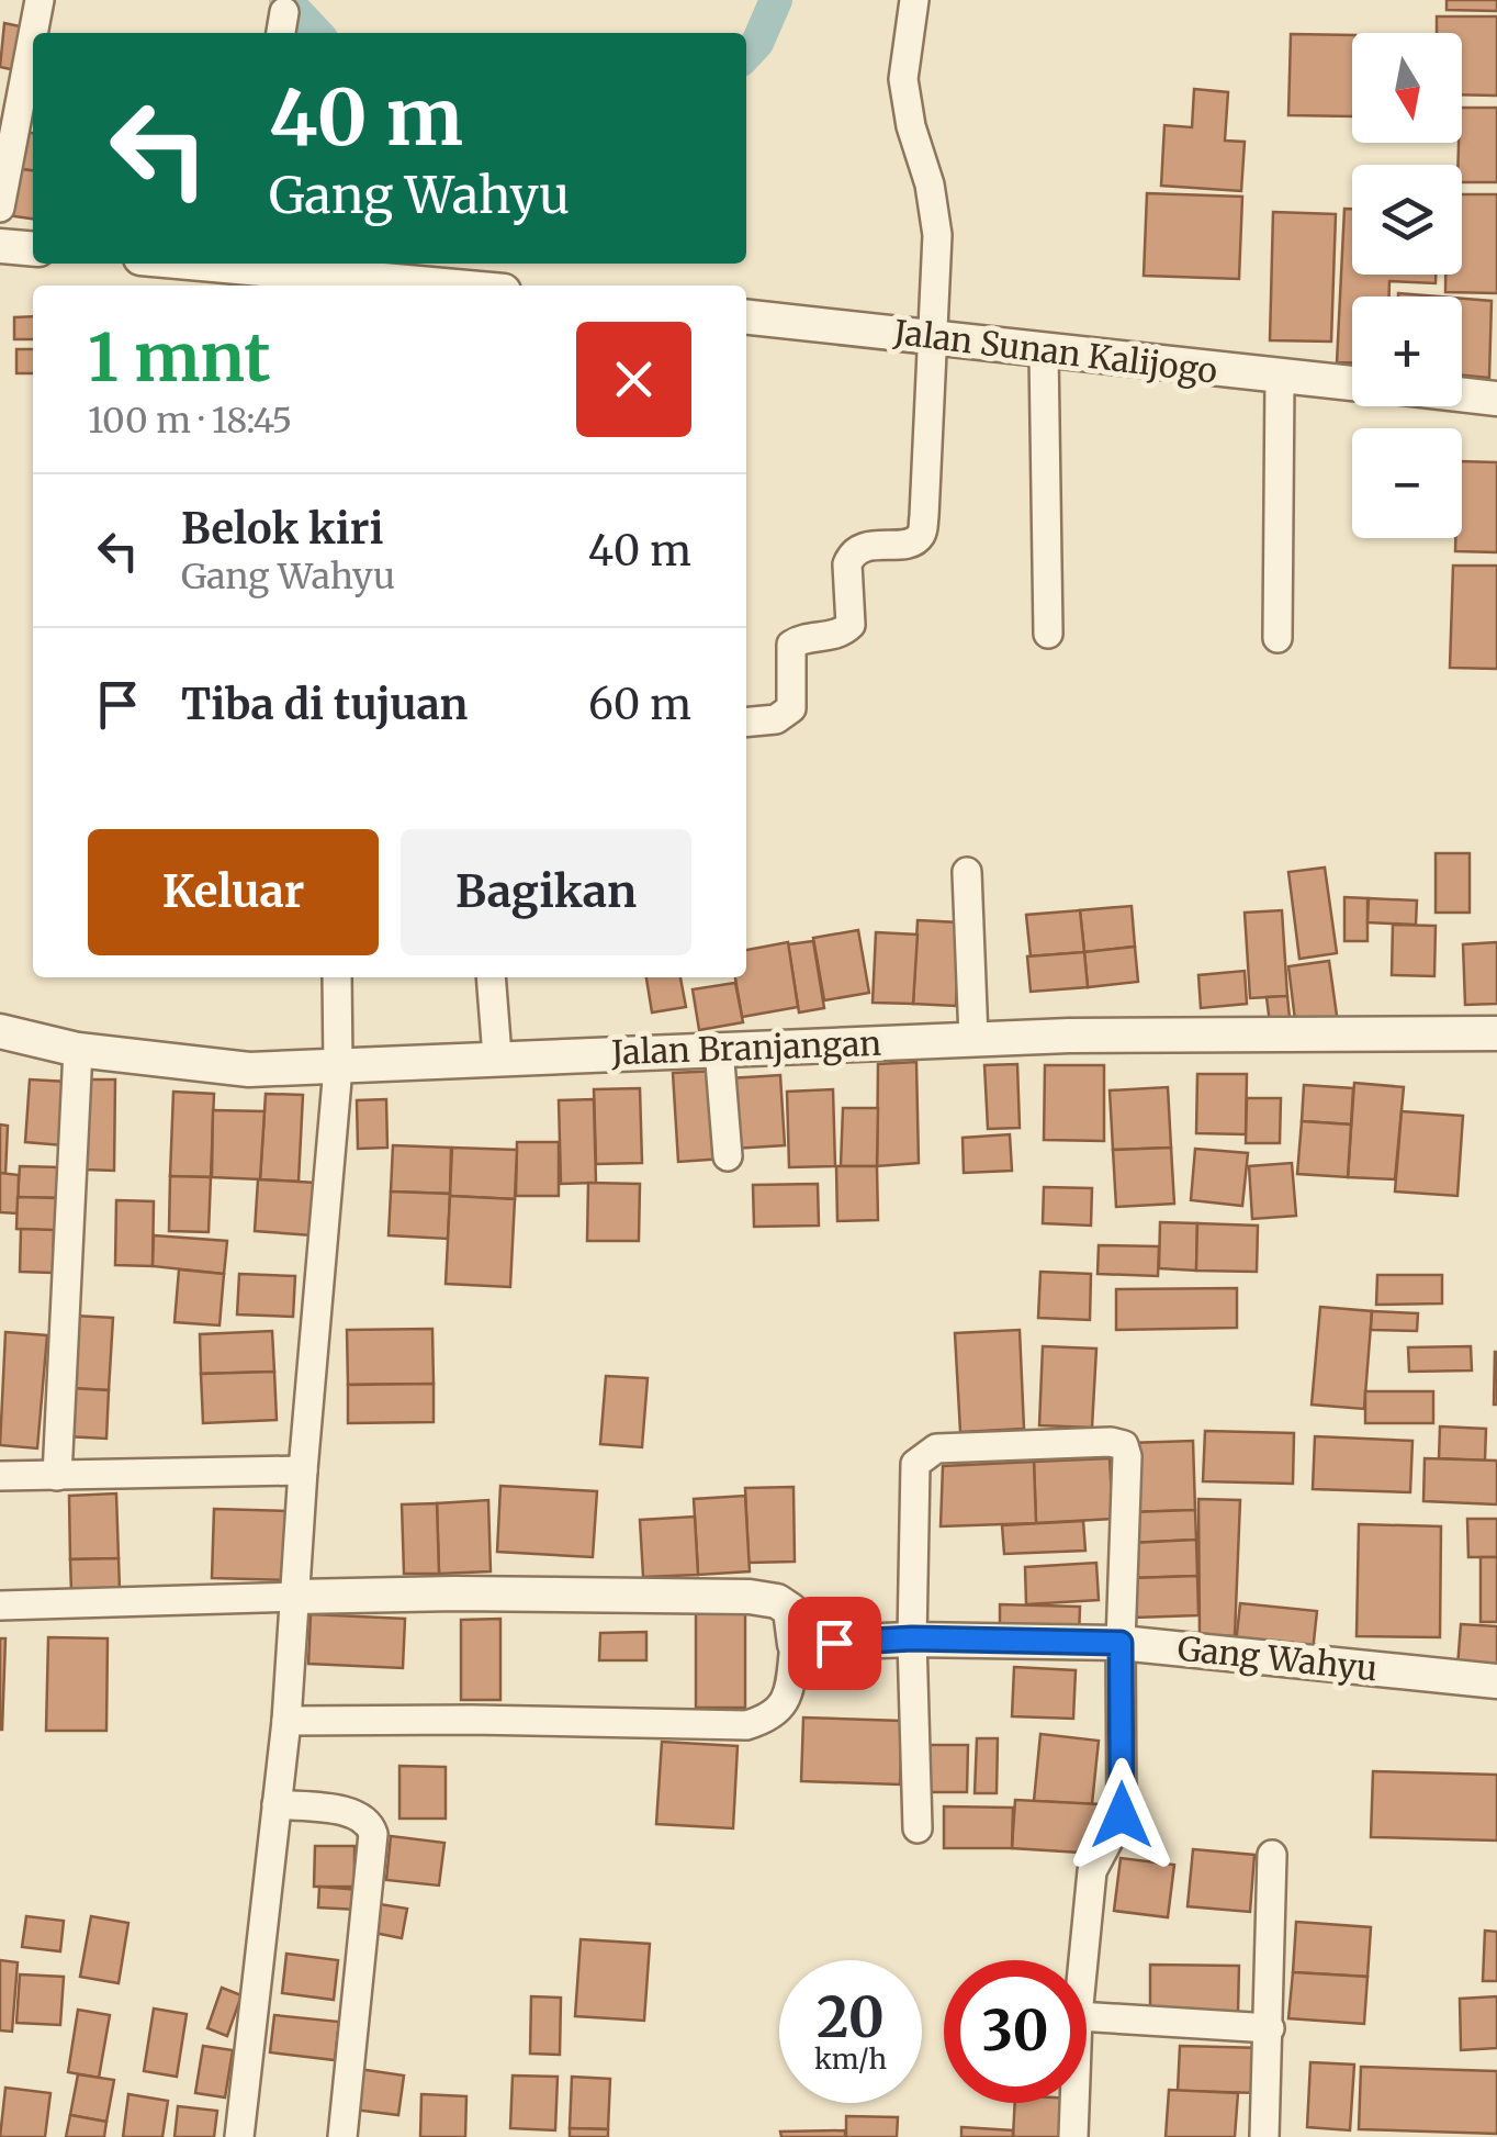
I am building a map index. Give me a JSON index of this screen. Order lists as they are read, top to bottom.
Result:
{
  "streets": {
    "street": ["Jalan Sunan Kalijogo", "Jalan Branjangan", "Gang Wahyu"]
  },
  "north": "bottom",
  "page": {
    "map_buttons": ["+", "−"],
    "turn": ["40 m", "Gang Wahyu"],
    "heading": ["1 mnt", "100 m · 18:45"],
    "list": [
      {
        "name": "Belok kiri",
        "note": "Gang Wahyu",
        "value": "40 m"
      },
      {
        "name": "Tiba di tujuan",
        "value": "60 m"
      }
    ],
    "buttons": ["Keluar", "Bagikan"],
    "speed": "20 km/h",
    "limit": "30"
  }
}
